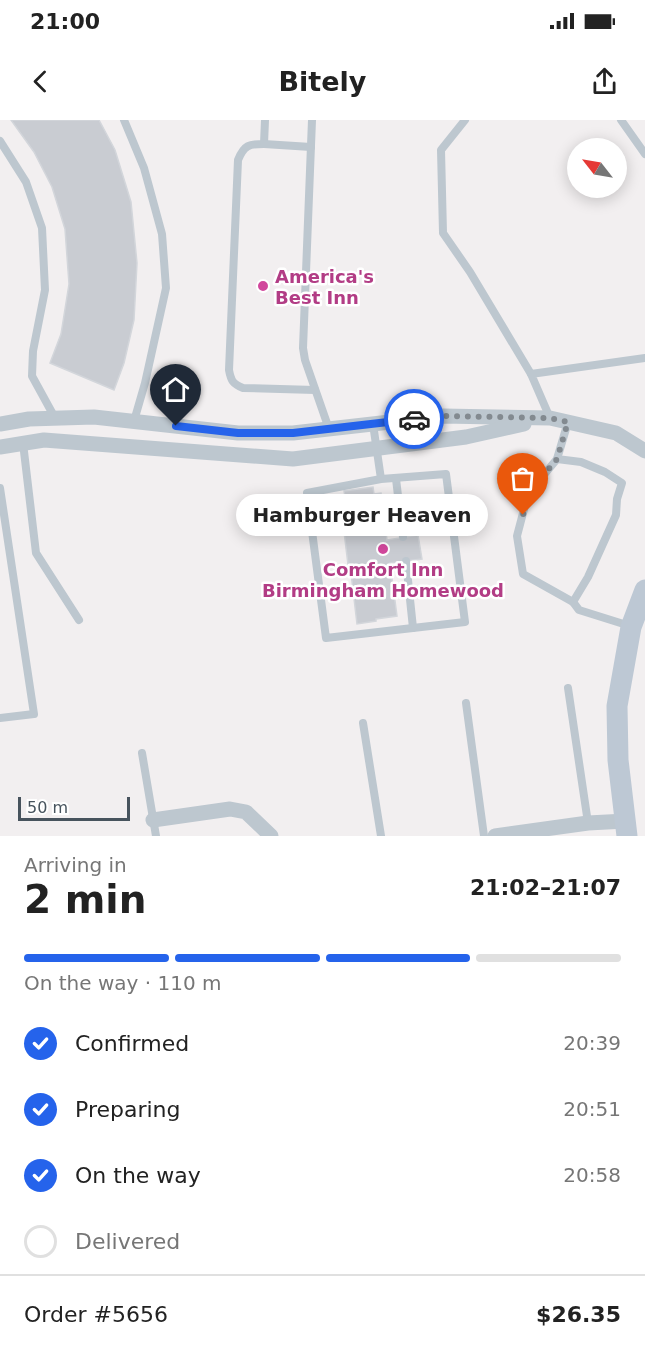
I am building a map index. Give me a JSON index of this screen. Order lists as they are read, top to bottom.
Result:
{
  "places": ["America's Best Inn", "Hamburger Heaven", "Comfort Inn Birmingham Homewood"],
  "scale_bar": "50 m",
  "north": "top left",
  "page": {
    "status": "21:00",
    "header": "Bitely",
    "bubble": "Hamburger Heaven",
    "scale": "50 m",
    "heading": ["2 min", "Arriving in", "21:02–21:07"],
    "panel": ["Order #5656", "$26.35"],
    "bar": "On the way · 110 m",
    "list": [
      ["Confirmed", "20:39"],
      ["Preparing", "20:51"],
      ["On the way", "20:58"],
      "Delivered"
    ]
  }
}
